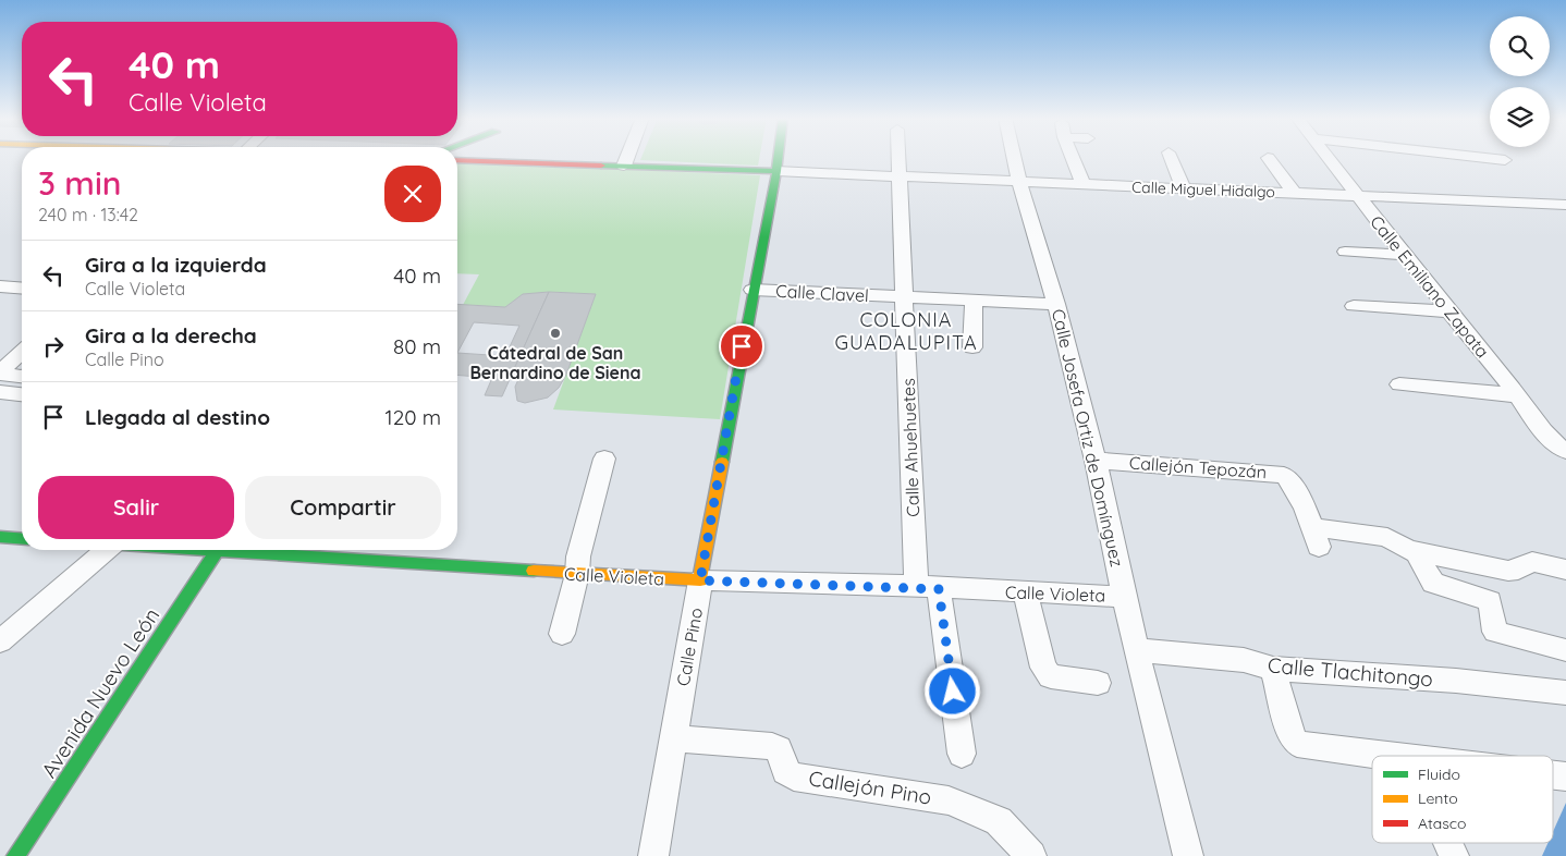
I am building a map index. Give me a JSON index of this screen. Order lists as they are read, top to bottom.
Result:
{
  "streets": {
    "street": [
      "Calle Miguel Hidalgo",
      "Calle Emiliano Zapata",
      "Calle Clavel",
      "Calle Josefa Ortiz de Domínguez",
      "Calle Ahuehuetes",
      "Callejón Tepozán",
      "Calle Violeta",
      "Calle Pino",
      "Calle Tlachitongo",
      "Avenida Nuevo León",
      "Callejón Pino"
    ]
  },
  "crossings": [
    ["Calle Miguel Hidalgo", "Calle Emiliano Zapata"],
    ["Calle Miguel Hidalgo", "Calle Josefa Ortiz de Domínguez"],
    ["Calle Miguel Hidalgo", "Calle Ahuehuetes"],
    ["Calle Miguel Hidalgo", "Calle Pino"],
    ["Calle Clavel", "Calle Josefa Ortiz de Domínguez"],
    ["Calle Clavel", "Calle Ahuehuetes"],
    ["Calle Clavel", "Calle Pino"],
    ["Calle Josefa Ortiz de Domínguez", "Callejón Tepozán"],
    ["Calle Josefa Ortiz de Domínguez", "Calle Violeta"],
    ["Calle Josefa Ortiz de Domínguez", "Calle Tlachitongo"],
    ["Calle Ahuehuetes", "Calle Violeta"],
    ["Calle Violeta", "Calle Pino"],
    ["Calle Violeta", "Avenida Nuevo León"],
    ["Calle Pino", "Callejón Pino"]
  ],
  "districts": ["COLONIA GUADALUPITA"],
  "places": ["Cátedral de San Bernardino de Siena"],
  "legend": ["Fluido", "Lento", "Atasco"],
  "page": {
    "turn": ["40 m", "Calle Violeta"],
    "heading": ["3 min", "240 m · 13:42"],
    "list": [
      {
        "name": "Gira a la izquierda",
        "note": "Calle Violeta",
        "value": "40 m"
      },
      {
        "name": "Gira a la derecha",
        "note": "Calle Pino",
        "value": "80 m"
      },
      {
        "name": "Llegada al destino",
        "value": "120 m"
      }
    ],
    "buttons": ["Salir", "Compartir"]
  }
}
